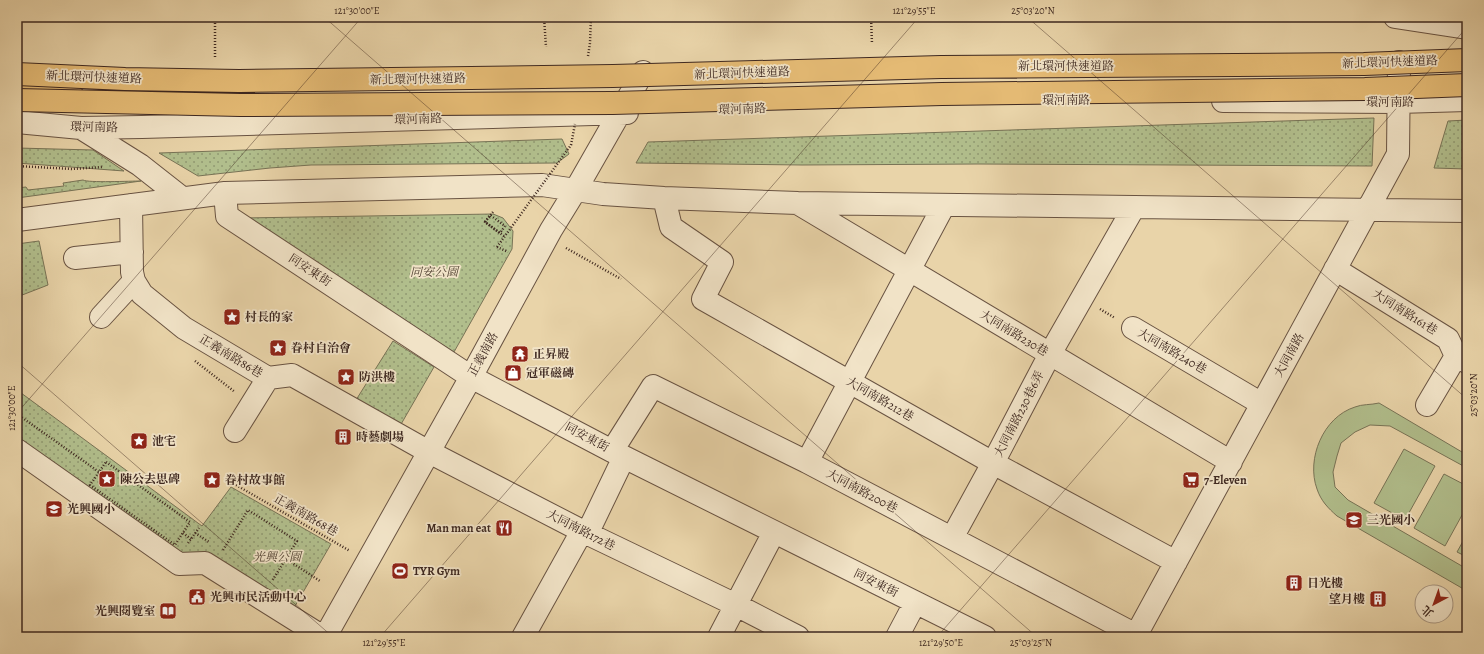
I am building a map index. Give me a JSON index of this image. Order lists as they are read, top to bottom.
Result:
{
  "streets": {
    "highway": ["新北環河快速道路"],
    "street": [
      "環河南路",
      "同安東街",
      "大同南路161巷",
      "大同南路230巷",
      "大同南路240巷",
      "正義南路",
      "大同南路",
      "正義南路86巷",
      "大同南路212巷",
      "大同南路230巷6弄",
      "大同南路200巷",
      "大同南路172巷"
    ],
    "path": ["正義南路68巷"]
  },
  "crossings": [
    ["環河南路", "正義南路"],
    ["環河南路", "大同南路"],
    ["同安東街", "正義南路"],
    ["同安東街", "大同南路200巷"],
    ["大同南路161巷", "大同南路"],
    ["大同南路230巷", "大同南路"],
    ["大同南路230巷", "大同南路230巷6弄"],
    ["大同南路240巷", "大同南路"],
    ["大同南路240巷", "大同南路230巷6弄"],
    ["正義南路", "正義南路86巷"],
    ["正義南路", "正義南路68巷"],
    ["正義南路", "大同南路172巷"],
    ["大同南路", "大同南路212巷"],
    ["大同南路", "大同南路200巷"],
    ["正義南路86巷", "大同南路172巷"],
    ["大同南路212巷", "大同南路230巷6弄"],
    ["大同南路230巷6弄", "大同南路200巷"]
  ],
  "parks": ["同安公園", "光興公園"],
  "places": {
    "place": [
      "村長的家",
      "眷村自治會",
      "防洪樓",
      "池宅",
      "陳公去思碑",
      "眷村故事館"
    ],
    "temple": ["正昇殿"],
    "shop": ["冠軍磁磚"],
    "building": ["時藝劇場", "日光樓", "望月樓"],
    "supermarket": ["7-Eleven"],
    "school or university": ["光興國小", "三光國小"],
    "restaurant": ["Man man eat"],
    "sports": ["TYR Gym"],
    "public building": ["光興市民活動中心"],
    "library": ["光興閱覽室"]
  },
  "north": "bottom left",
  "coordinates": [
    "121°30'00\"E",
    "121°29'55\"E",
    "25°03'20\"N",
    "121°29'50\"E",
    "25°03'25\"N"
  ]
}
